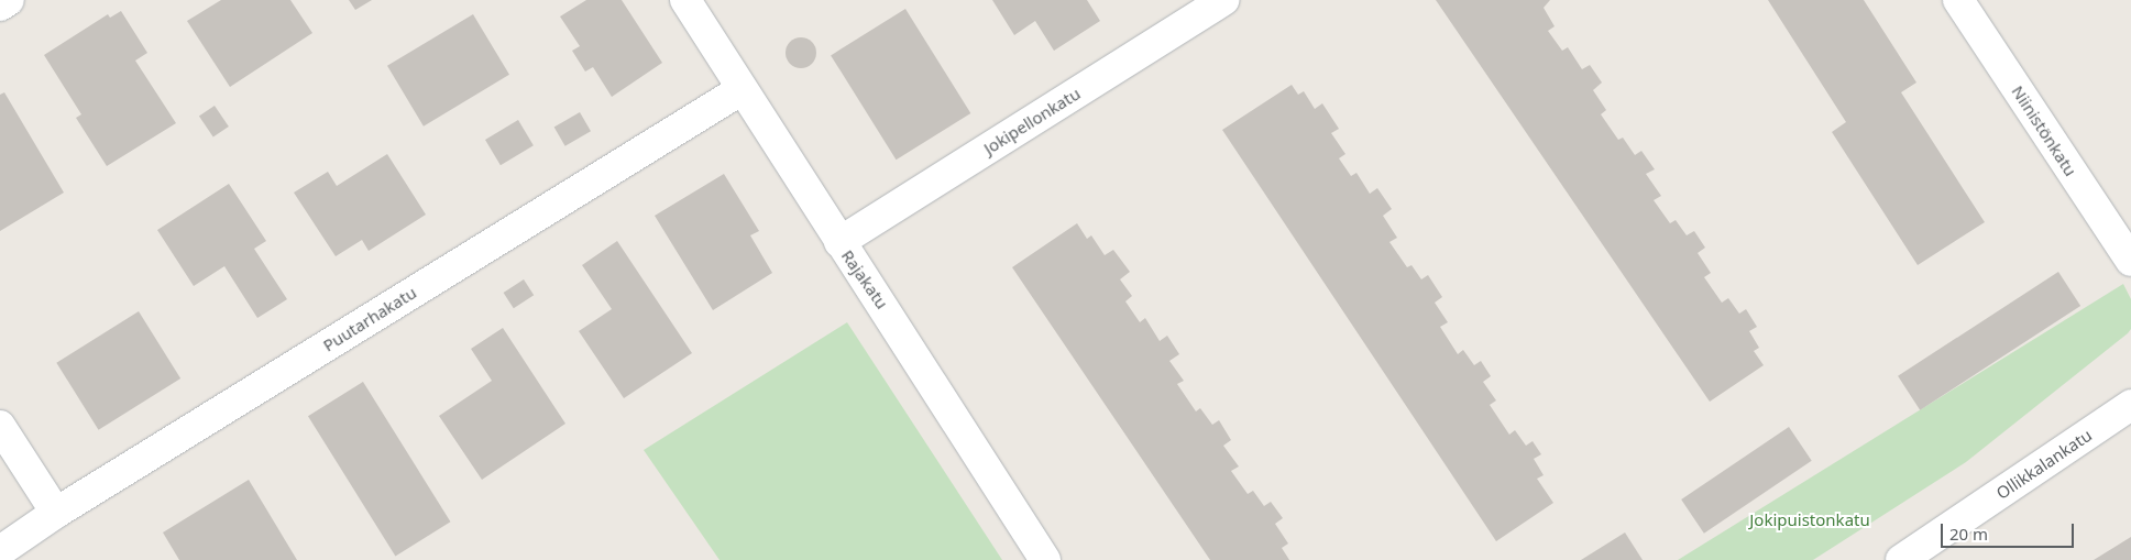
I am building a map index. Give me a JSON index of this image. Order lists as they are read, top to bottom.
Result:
{
  "streets": {
    "street": [
      "Jokipellonkatu",
      "Niinistönkatu",
      "Rajakatu",
      "Puutarhakatu",
      "Ollikkalankatu"
    ]
  },
  "crossings": [
    ["Jokipellonkatu", "Rajakatu"],
    ["Rajakatu", "Puutarhakatu"]
  ],
  "parks": ["Jokipuistonkatu"],
  "scale_bar": "20 m"
}
